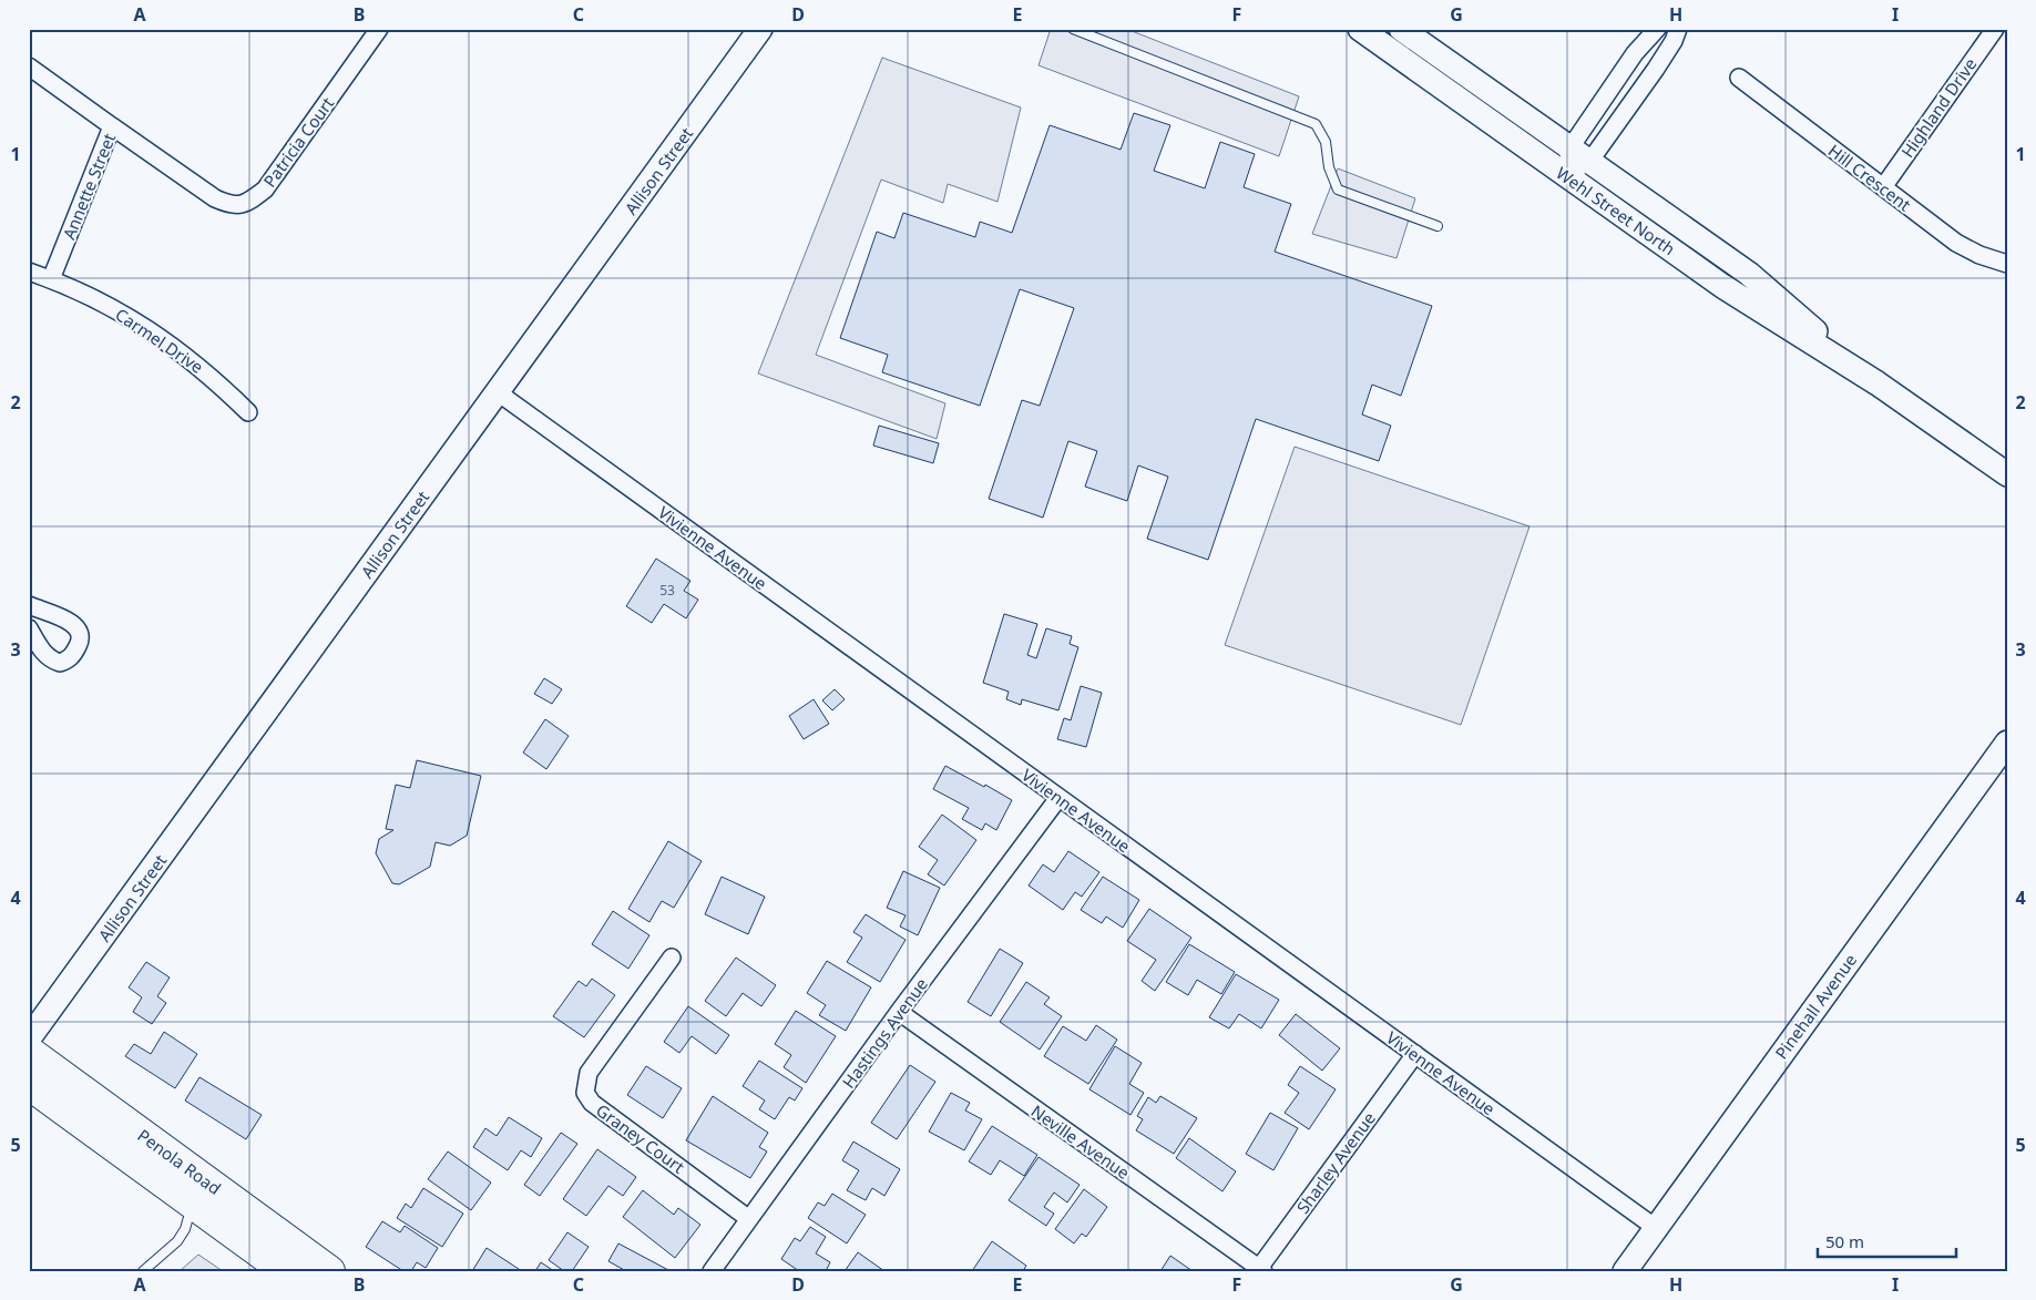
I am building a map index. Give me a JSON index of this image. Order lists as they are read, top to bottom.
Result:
{
  "streets": {
    "highway": ["Penola Road"],
    "street": [
      "Highland Drive",
      "Patricia Court",
      "Allison Street",
      "Hill Crescent",
      "Annette Street",
      "Wehl Street North",
      "Carmel Drive",
      "Vivienne Avenue",
      "Pinehall Avenue",
      "Hastings Avenue",
      "Graney Court",
      "Neville Avenue",
      "Sharley Avenue"
    ]
  },
  "crossings": [
    ["Highland Drive", "Hill Crescent"],
    ["Patricia Court", "Annette Street"],
    ["Allison Street", "Vivienne Avenue"],
    ["Annette Street", "Carmel Drive"],
    ["Vivienne Avenue", "Pinehall Avenue"],
    ["Vivienne Avenue", "Hastings Avenue"],
    ["Vivienne Avenue", "Sharley Avenue"],
    ["Hastings Avenue", "Graney Court"],
    ["Hastings Avenue", "Neville Avenue"],
    ["Neville Avenue", "Sharley Avenue"]
  ],
  "house_numbers": ["53"],
  "scale_bar": "50 m",
  "grid": {
    "columns": [
      "A",
      "B",
      "C",
      "D",
      "E",
      "F",
      "G",
      "H",
      "I"
    ],
    "rows": [
      "1",
      "2",
      "3",
      "4",
      "5"
    ]
  }
}
